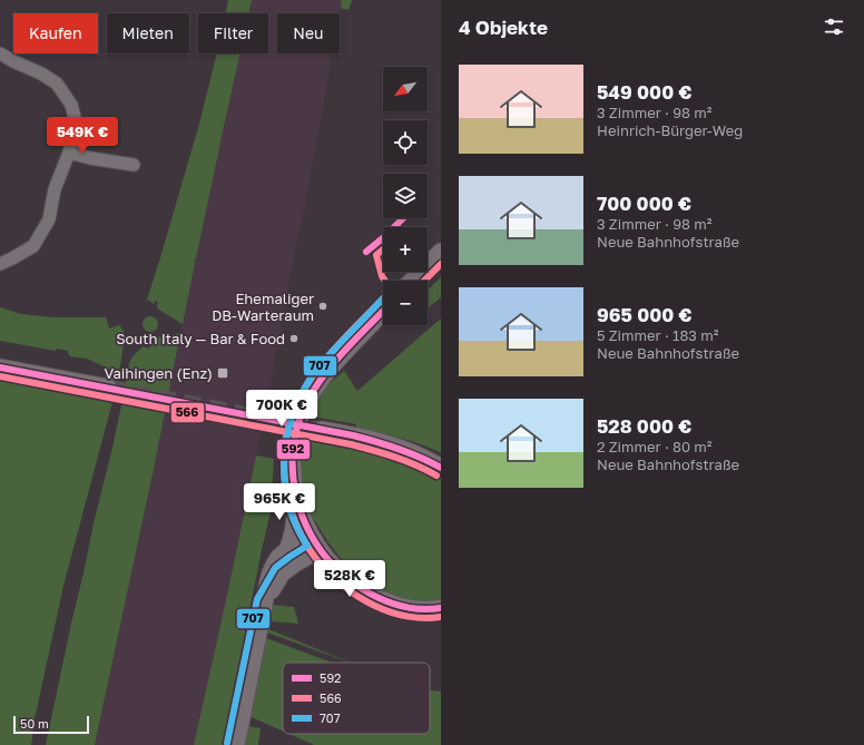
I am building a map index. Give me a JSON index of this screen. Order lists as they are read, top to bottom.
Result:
{
  "places": {
    "other": ["Ehemaliger DB-Warteraum", "South Italy — Bar & Food"],
    "transit": ["Vaihingen (Enz)"]
  },
  "lines": ["transit line 592", "transit line 566", "transit line 707"],
  "legend": ["592", "566", "707"],
  "scale_bar": "50 m",
  "north": "bottom left",
  "page": {
    "heading": "4 Objekte",
    "chip": [
      "Kaufen",
      "Mieten",
      "Filter",
      "Neu"
    ],
    "list": [
      {
        "name": "549 000 €",
        "note": "3 Zimmer · 98 m² · Heinrich-Bürger-Weg"
      },
      {
        "name": "700 000 €",
        "note": "3 Zimmer · 98 m² · Neue Bahnhofstraße"
      },
      {
        "name": "965 000 €",
        "note": "5 Zimmer · 183 m² · Neue Bahnhofstraße"
      },
      {
        "name": "528 000 €",
        "note": "2 Zimmer · 80 m² · Neue Bahnhofstraße"
      }
    ],
    "map_buttons": ["+", "−"],
    "price": [
      "549K €",
      "700K €",
      "965K €",
      "528K €"
    ],
    "scale": "50 m"
  }
}
